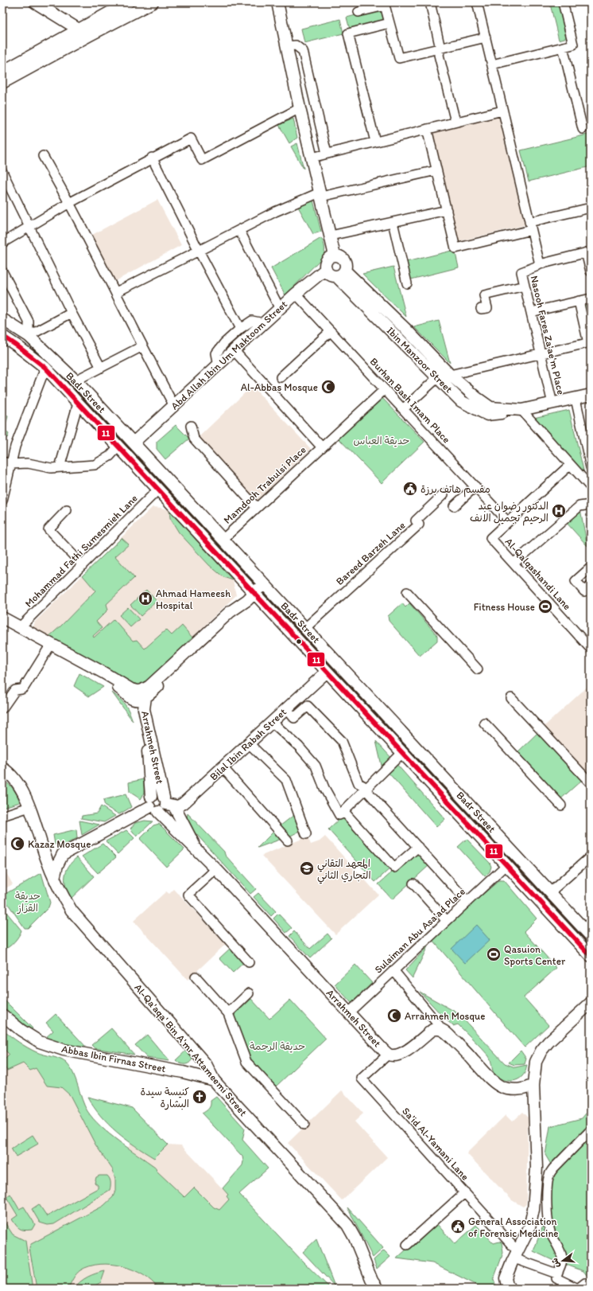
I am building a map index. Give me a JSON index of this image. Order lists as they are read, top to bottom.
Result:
{
  "streets": {
    "main road": [
      "Abd Allah Ibin Um Maktoom Street",
      "Ibin Manzoor Street",
      "Badr Street",
      "Bilal Ibin Rabah Street",
      "Arrahmeh Street",
      "Al-Qa'aqa' Bin A'mr Attameemi Street",
      "Abbas Ibin Firnas Street"
    ],
    "street": [
      "Nasooh Fares Za'ae'm Place",
      "Burhan Bash Imam Place",
      "Mamdooh Trabulsi Place",
      "Mohammad Fathi Sumesmieh Lane",
      "Bareed Barzeh Lane",
      "Al-Qalqashandi Lane",
      "Sulaiman Abu Asa'ad Place",
      "Sa'id Al-Yamani Lane"
    ]
  },
  "crossings": [
    ["Nasooh Fares Za'ae'm Place", "Ibin Manzoor Street"],
    ["Abd Allah Ibin Um Maktoom Street", "Ibin Manzoor Street"],
    ["Abd Allah Ibin Um Maktoom Street", "Badr Street"],
    ["Abd Allah Ibin Um Maktoom Street", "Burhan Bash Imam Place"],
    ["Badr Street", "Mamdooh Trabulsi Place"],
    ["Badr Street", "Mohammad Fathi Sumesmieh Lane"],
    ["Badr Street", "Bareed Barzeh Lane"],
    ["Badr Street", "Bilal Ibin Rabah Street"],
    ["Badr Street", "Sulaiman Abu Asa'ad Place"],
    ["Burhan Bash Imam Place", "Mamdooh Trabulsi Place"],
    ["Burhan Bash Imam Place", "Al-Qalqashandi Lane"],
    ["Bilal Ibin Rabah Street", "Arrahmeh Street"],
    ["Arrahmeh Street", "Sulaiman Abu Asa'ad Place"],
    ["Arrahmeh Street", "Sa'id Al-Yamani Lane"],
    ["Al-Qa'aqa' Bin A'mr Attameemi Street", "Abbas Ibin Firnas Street"]
  ],
  "parks": ["حديقة العباس", "حديقة القزاز", "حديقة الرحمة"],
  "places": {
    "mosque": ["Al-Abbas Mosque", "Kazaz Mosque", "Arrahmeh Mosque"],
    "public building": ["مقسم هاتف برزة", "General Association of Forensic Medicine"],
    "hospital": ["الدكتور رضوان عبد الرحيم تجميل الانف", "Ahmad Hameesh Hospital"],
    "sports": ["Fitness House", "Qasuion Sports Center"],
    "school or university": ["المعهد التقاني التجاري الثاني"],
    "church": ["كنيسة سيدة البشارة"]
  },
  "lines": ["transit line 11"],
  "north": "left"
}
